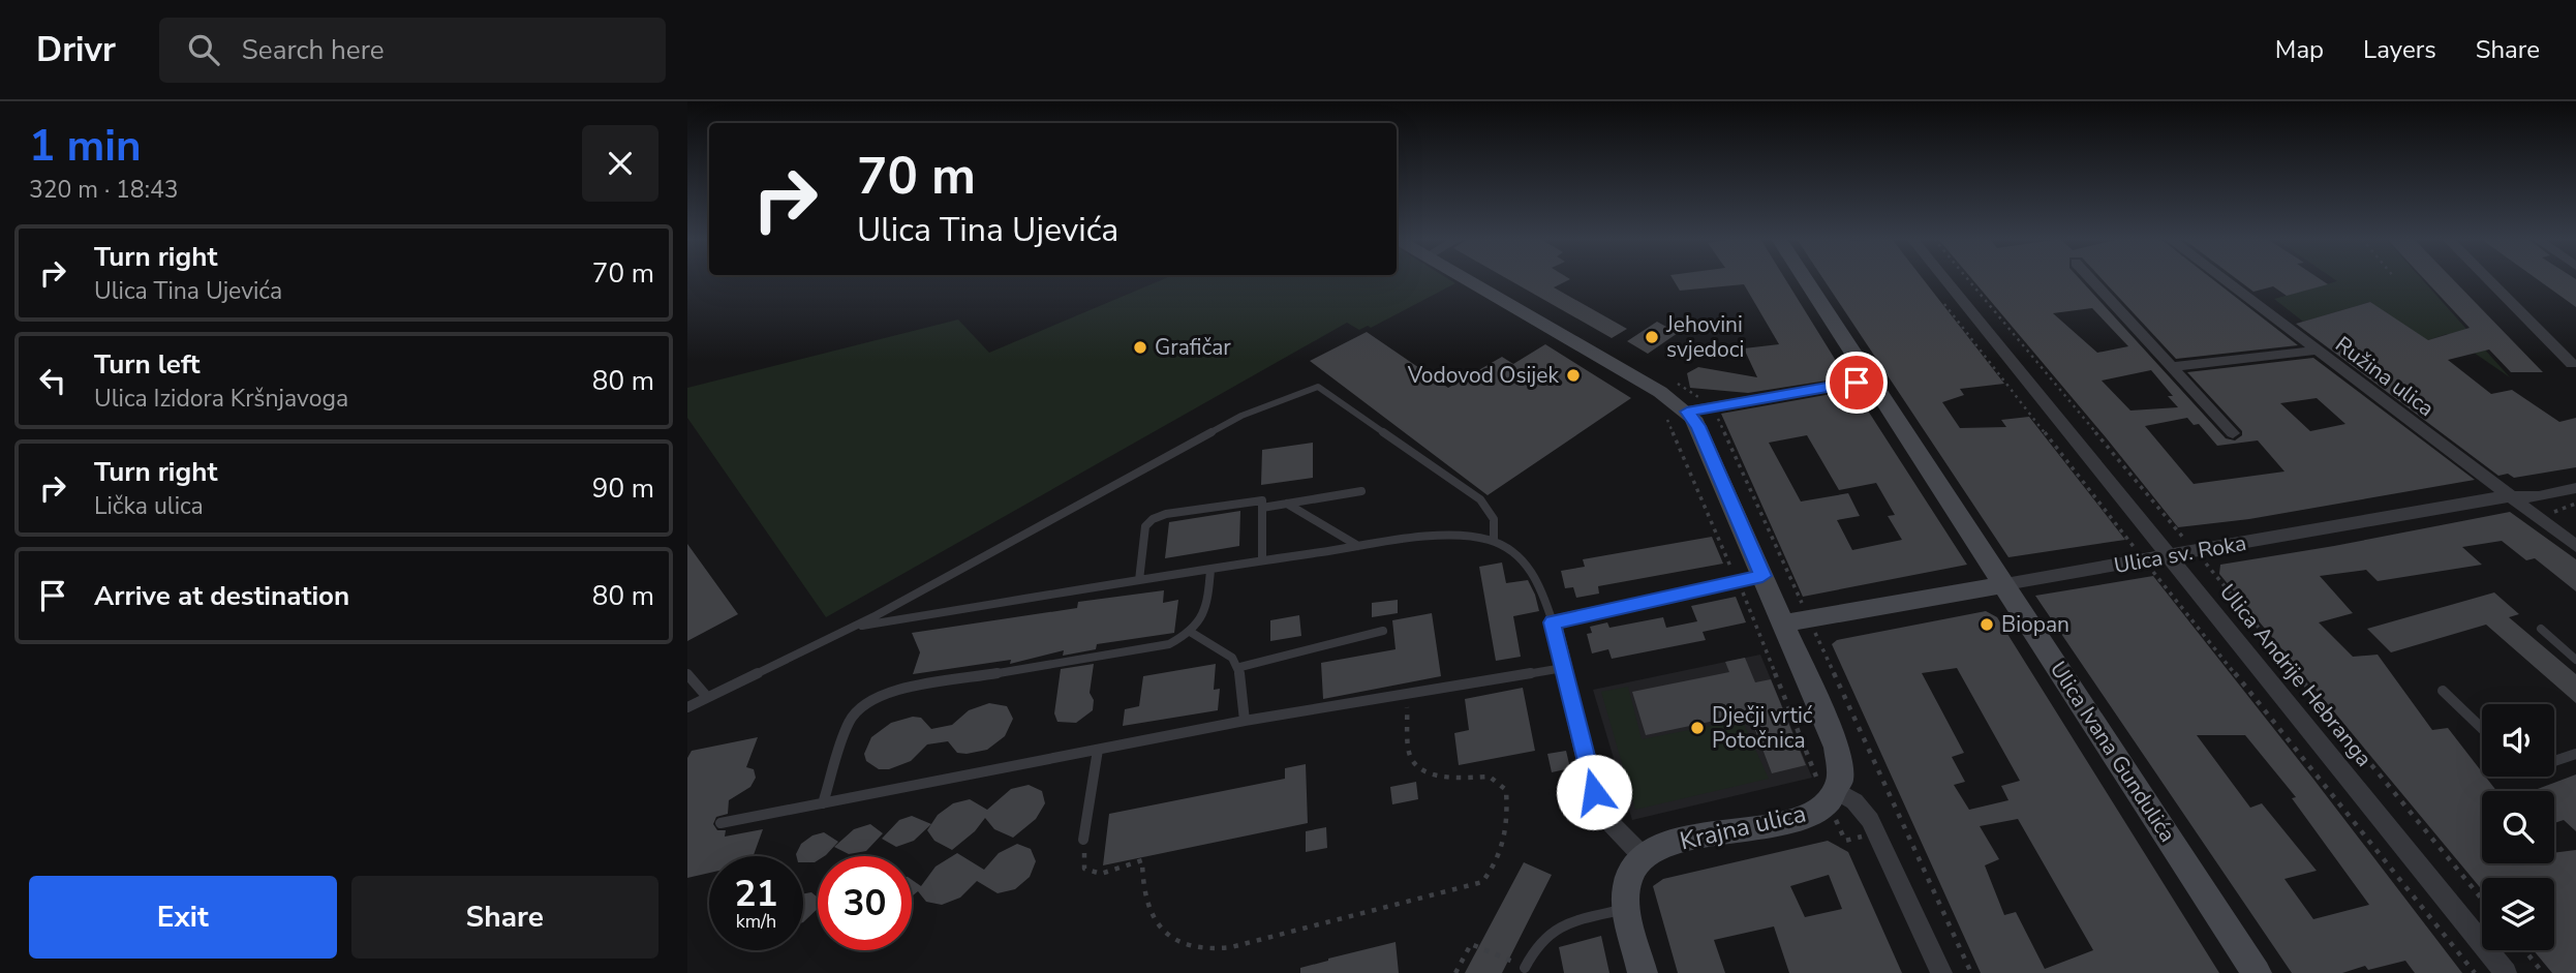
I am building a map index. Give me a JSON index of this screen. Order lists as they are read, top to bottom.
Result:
{
  "streets": {
    "street": [
      "Ružina ulica",
      "Ulica sv. Roka",
      "Ulica Andrije Hebranga",
      "Ulica Ivana Gundulića",
      "Krajna ulica"
    ]
  },
  "crossings": [
    ["Ružina ulica", "Ulica sv. Roka"],
    ["Ulica sv. Roka", "Ulica Andrije Hebranga"],
    ["Ulica sv. Roka", "Ulica Ivana Gundulića"]
  ],
  "places": [
    "Jehovini svjedoci",
    "Grafičar",
    "Vodovod Osijek",
    "Biopan",
    "Dječji vrtić Potočnica"
  ],
  "page": {
    "header": "Drivr",
    "search": "Search here",
    "nav": ["Map", "Layers", "Share"],
    "heading": ["1 min", "320 m · 18:43"],
    "turn": ["70 m", "Ulica Tina Ujevića"],
    "list": [
      {
        "name": "Turn right",
        "note": "Ulica Tina Ujevića",
        "value": "70 m"
      },
      {
        "name": "Turn left",
        "note": "Ulica Izidora Kršnjavoga",
        "value": "80 m"
      },
      {
        "name": "Turn right",
        "note": "Lička ulica",
        "value": "90 m"
      },
      {
        "name": "Arrive at destination",
        "value": "80 m"
      }
    ],
    "speed": "21 km/h",
    "limit": "30",
    "buttons": ["Exit", "Share"]
  }
}
